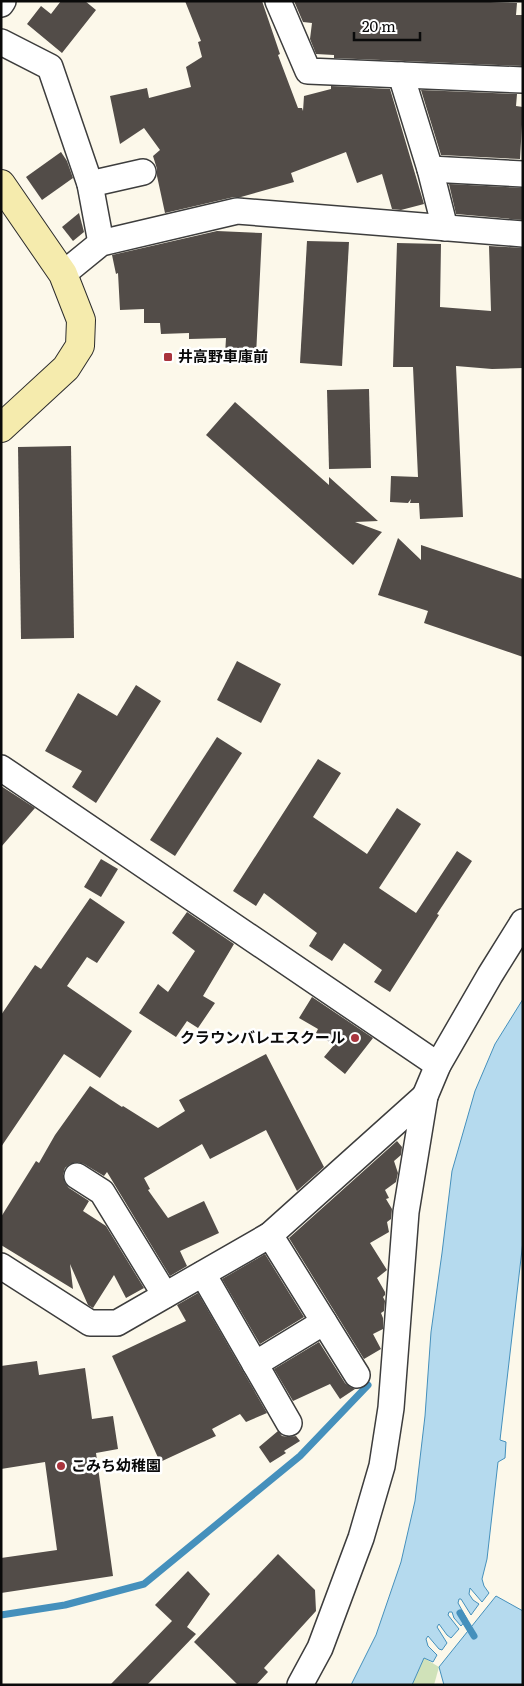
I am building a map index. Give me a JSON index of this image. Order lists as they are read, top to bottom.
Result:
{
  "places": {
    "transit": ["井高野車庫前"],
    "other": ["クラウンバレエスクール", "こみち幼稚園"]
  },
  "scale_bar": "20 m"
}
